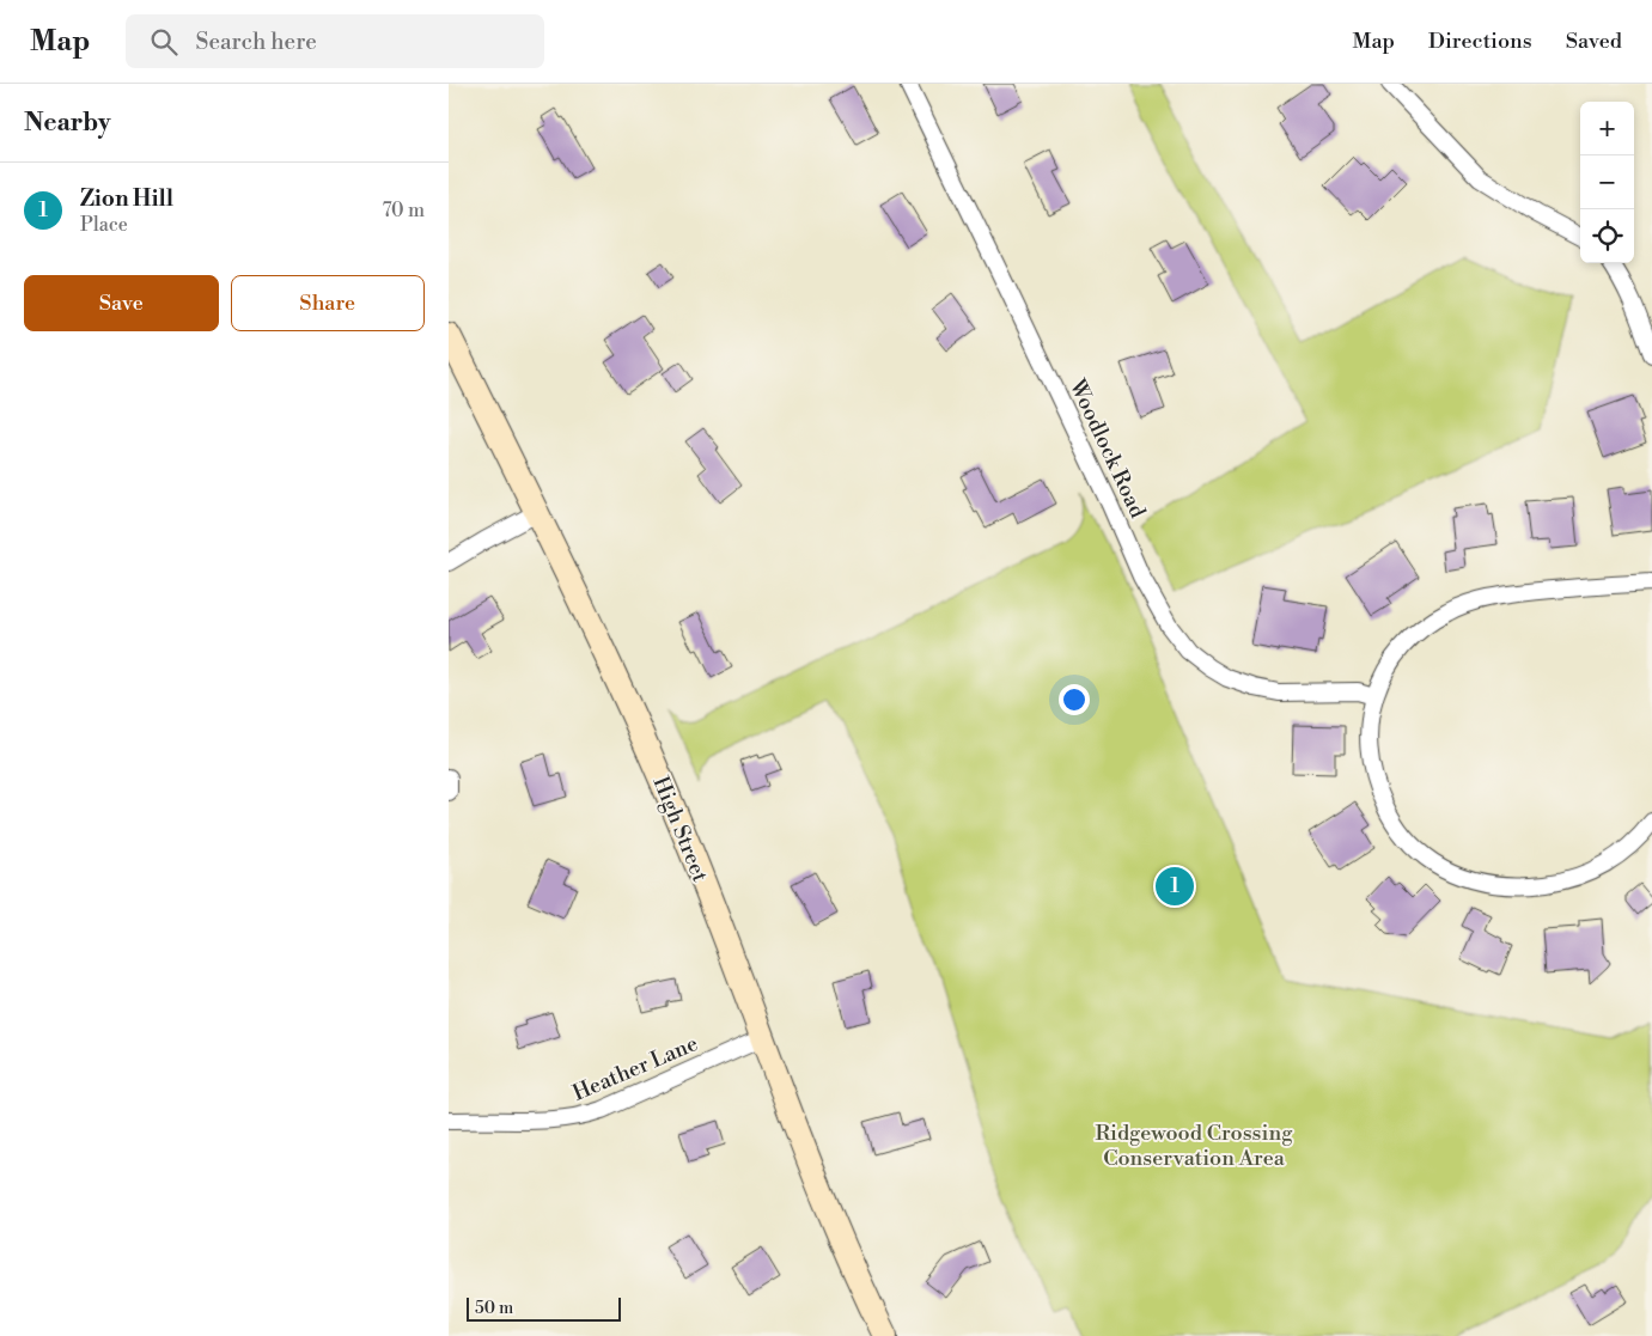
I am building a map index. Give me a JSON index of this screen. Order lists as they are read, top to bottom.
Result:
{
  "streets": {
    "main road": ["High Street"],
    "street": ["Woodlock Road", "Heather Lane"]
  },
  "crossings": [
    ["High Street", "Heather Lane"]
  ],
  "parks": ["Ridgewood Crossing Conservation Area"],
  "scale_bar": "50 m",
  "page": {
    "header": "Map",
    "search": "Search here",
    "nav": ["Map", "Directions", "Saved"],
    "heading": "Nearby",
    "map_buttons": ["+", "−"],
    "list": [
      {
        "mark": "1",
        "name": "Zion Hill",
        "note": "Place",
        "value": "70 m"
      }
    ],
    "buttons": ["Save", "Share"],
    "pins": "1",
    "scale": "50 m"
  }
}
